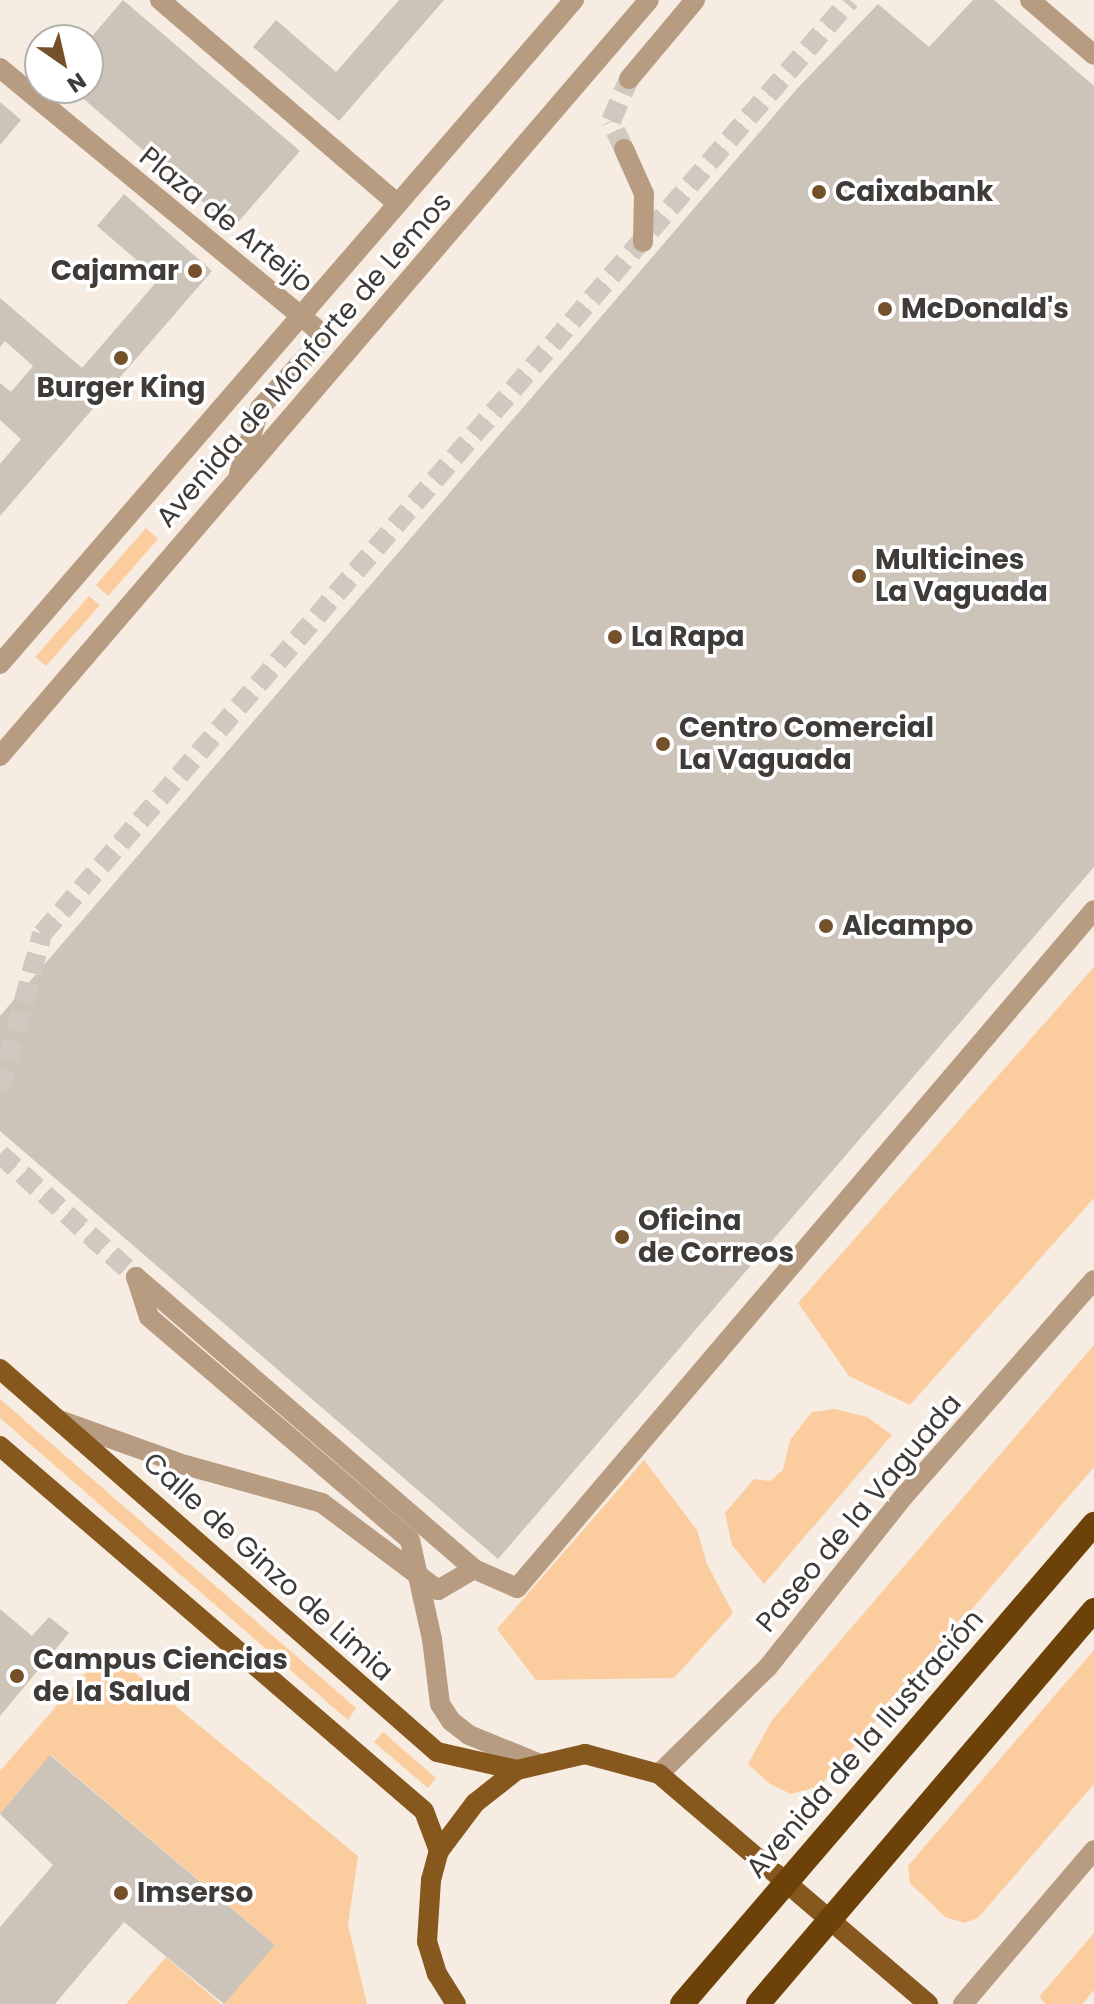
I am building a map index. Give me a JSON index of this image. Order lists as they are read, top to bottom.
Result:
{
  "streets": {
    "highway": ["Avenida de la Ilustración"],
    "main road": ["Calle de Ginzo de Limia"],
    "street": ["Plaza de Arteijo", "Avenida de Monforte de Lemos", "Paseo de la Vaguada"]
  },
  "crossings": [
    ["Plaza de Arteijo", "Avenida de Monforte de Lemos"]
  ],
  "places": [
    "Caixabank",
    "Cajamar",
    "McDonald's",
    "Burger King",
    "Multicines La Vaguada",
    "La Rapa",
    "Centro Comercial La Vaguada",
    "Alcampo",
    "Oficina de Correos",
    "Campus Ciencias de la Salud",
    "Imserso"
  ],
  "north": "bottom right"
}
